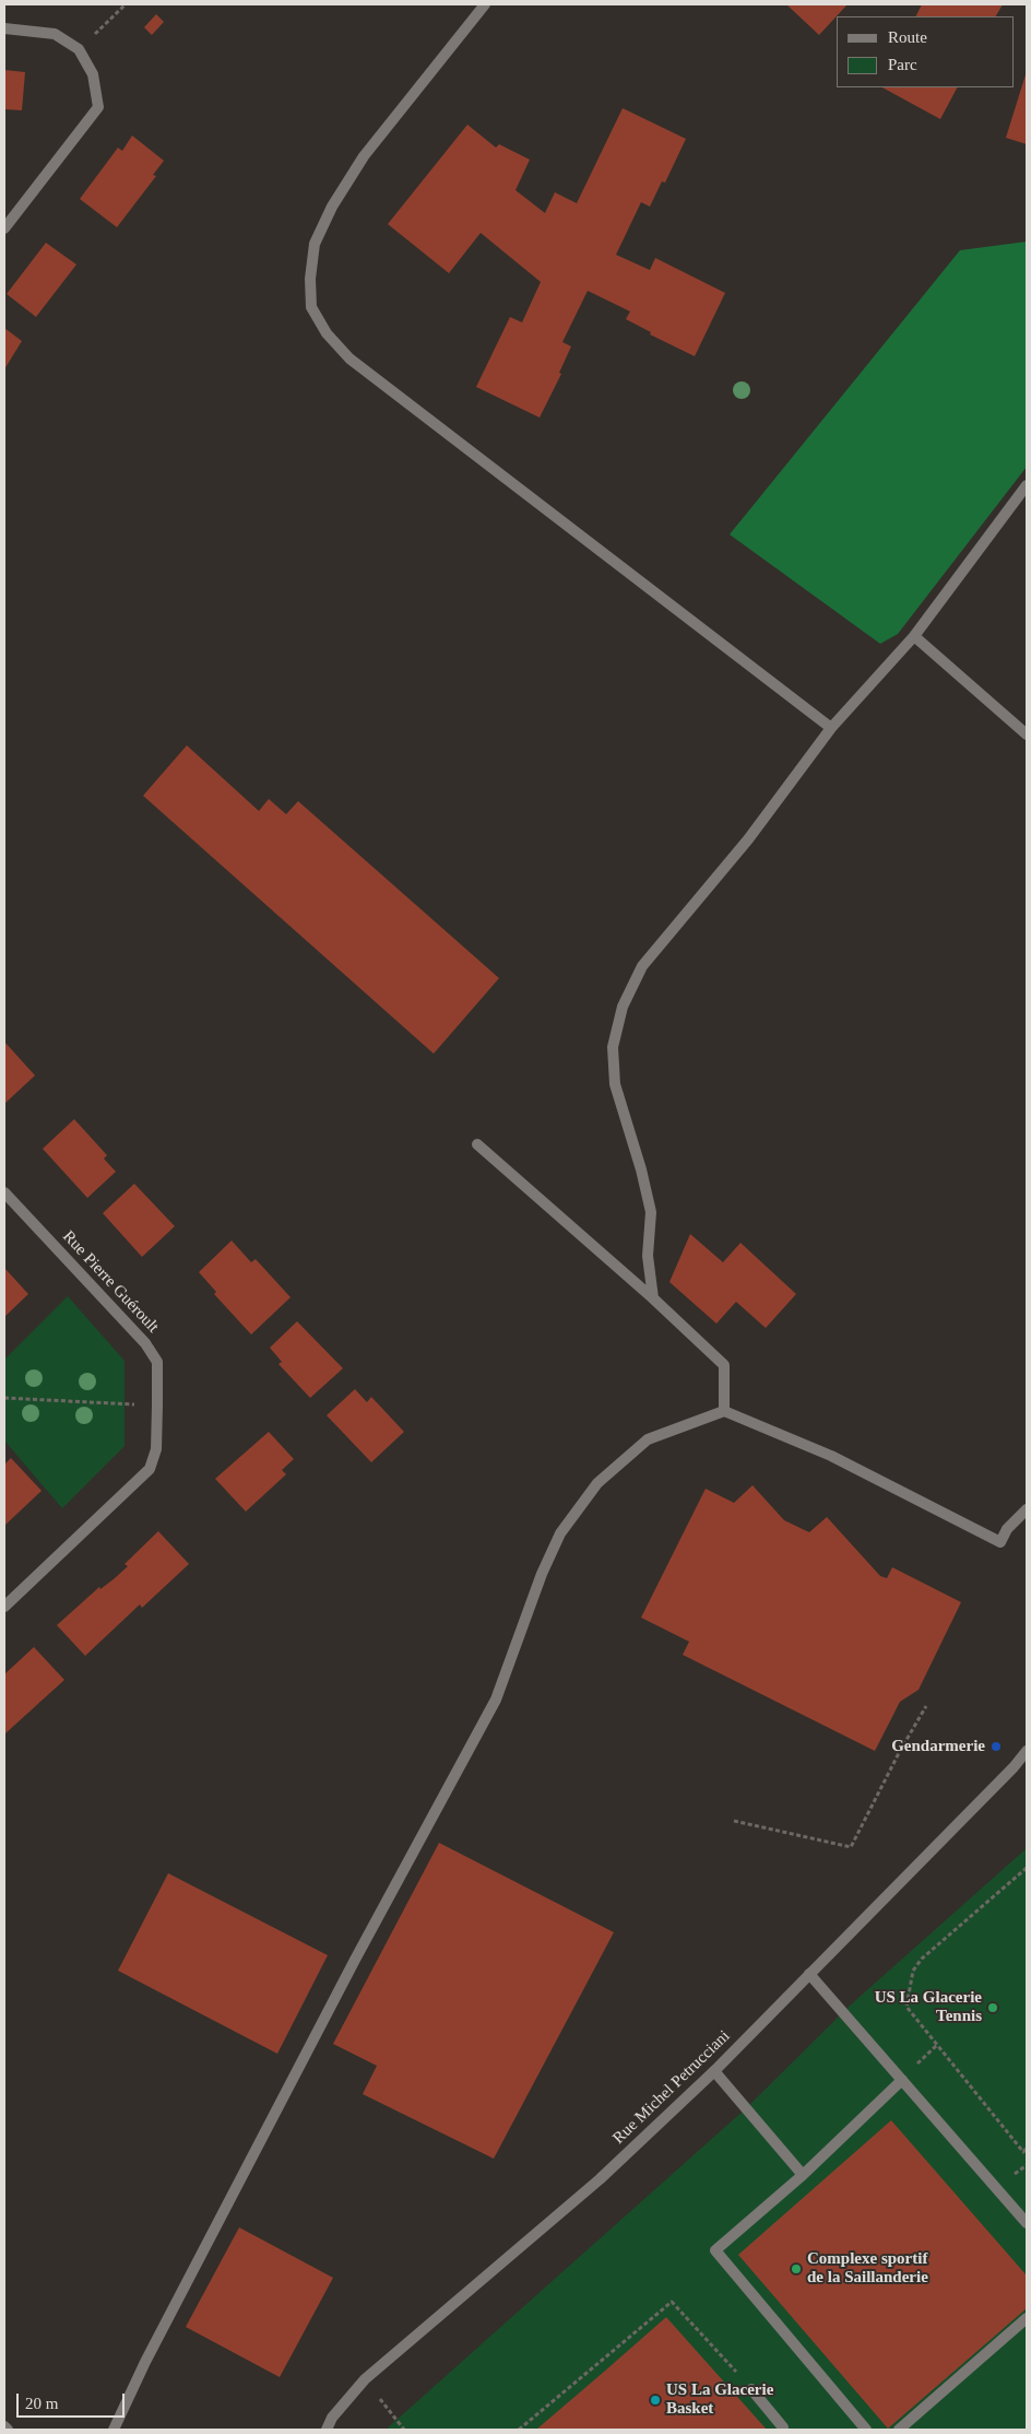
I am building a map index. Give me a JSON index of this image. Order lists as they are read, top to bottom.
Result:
{
  "streets": {
    "street": ["Rue Pierre Guéroult", "Rue Michel Petrucciani"]
  },
  "places": [
    "Gendarmerie",
    "US La Glacerie Tennis",
    "Complexe sportif de la Saillanderie",
    "US La Glacerie Basket"
  ],
  "legend": ["Route", "Parc"],
  "scale_bar": "20 m"
}
